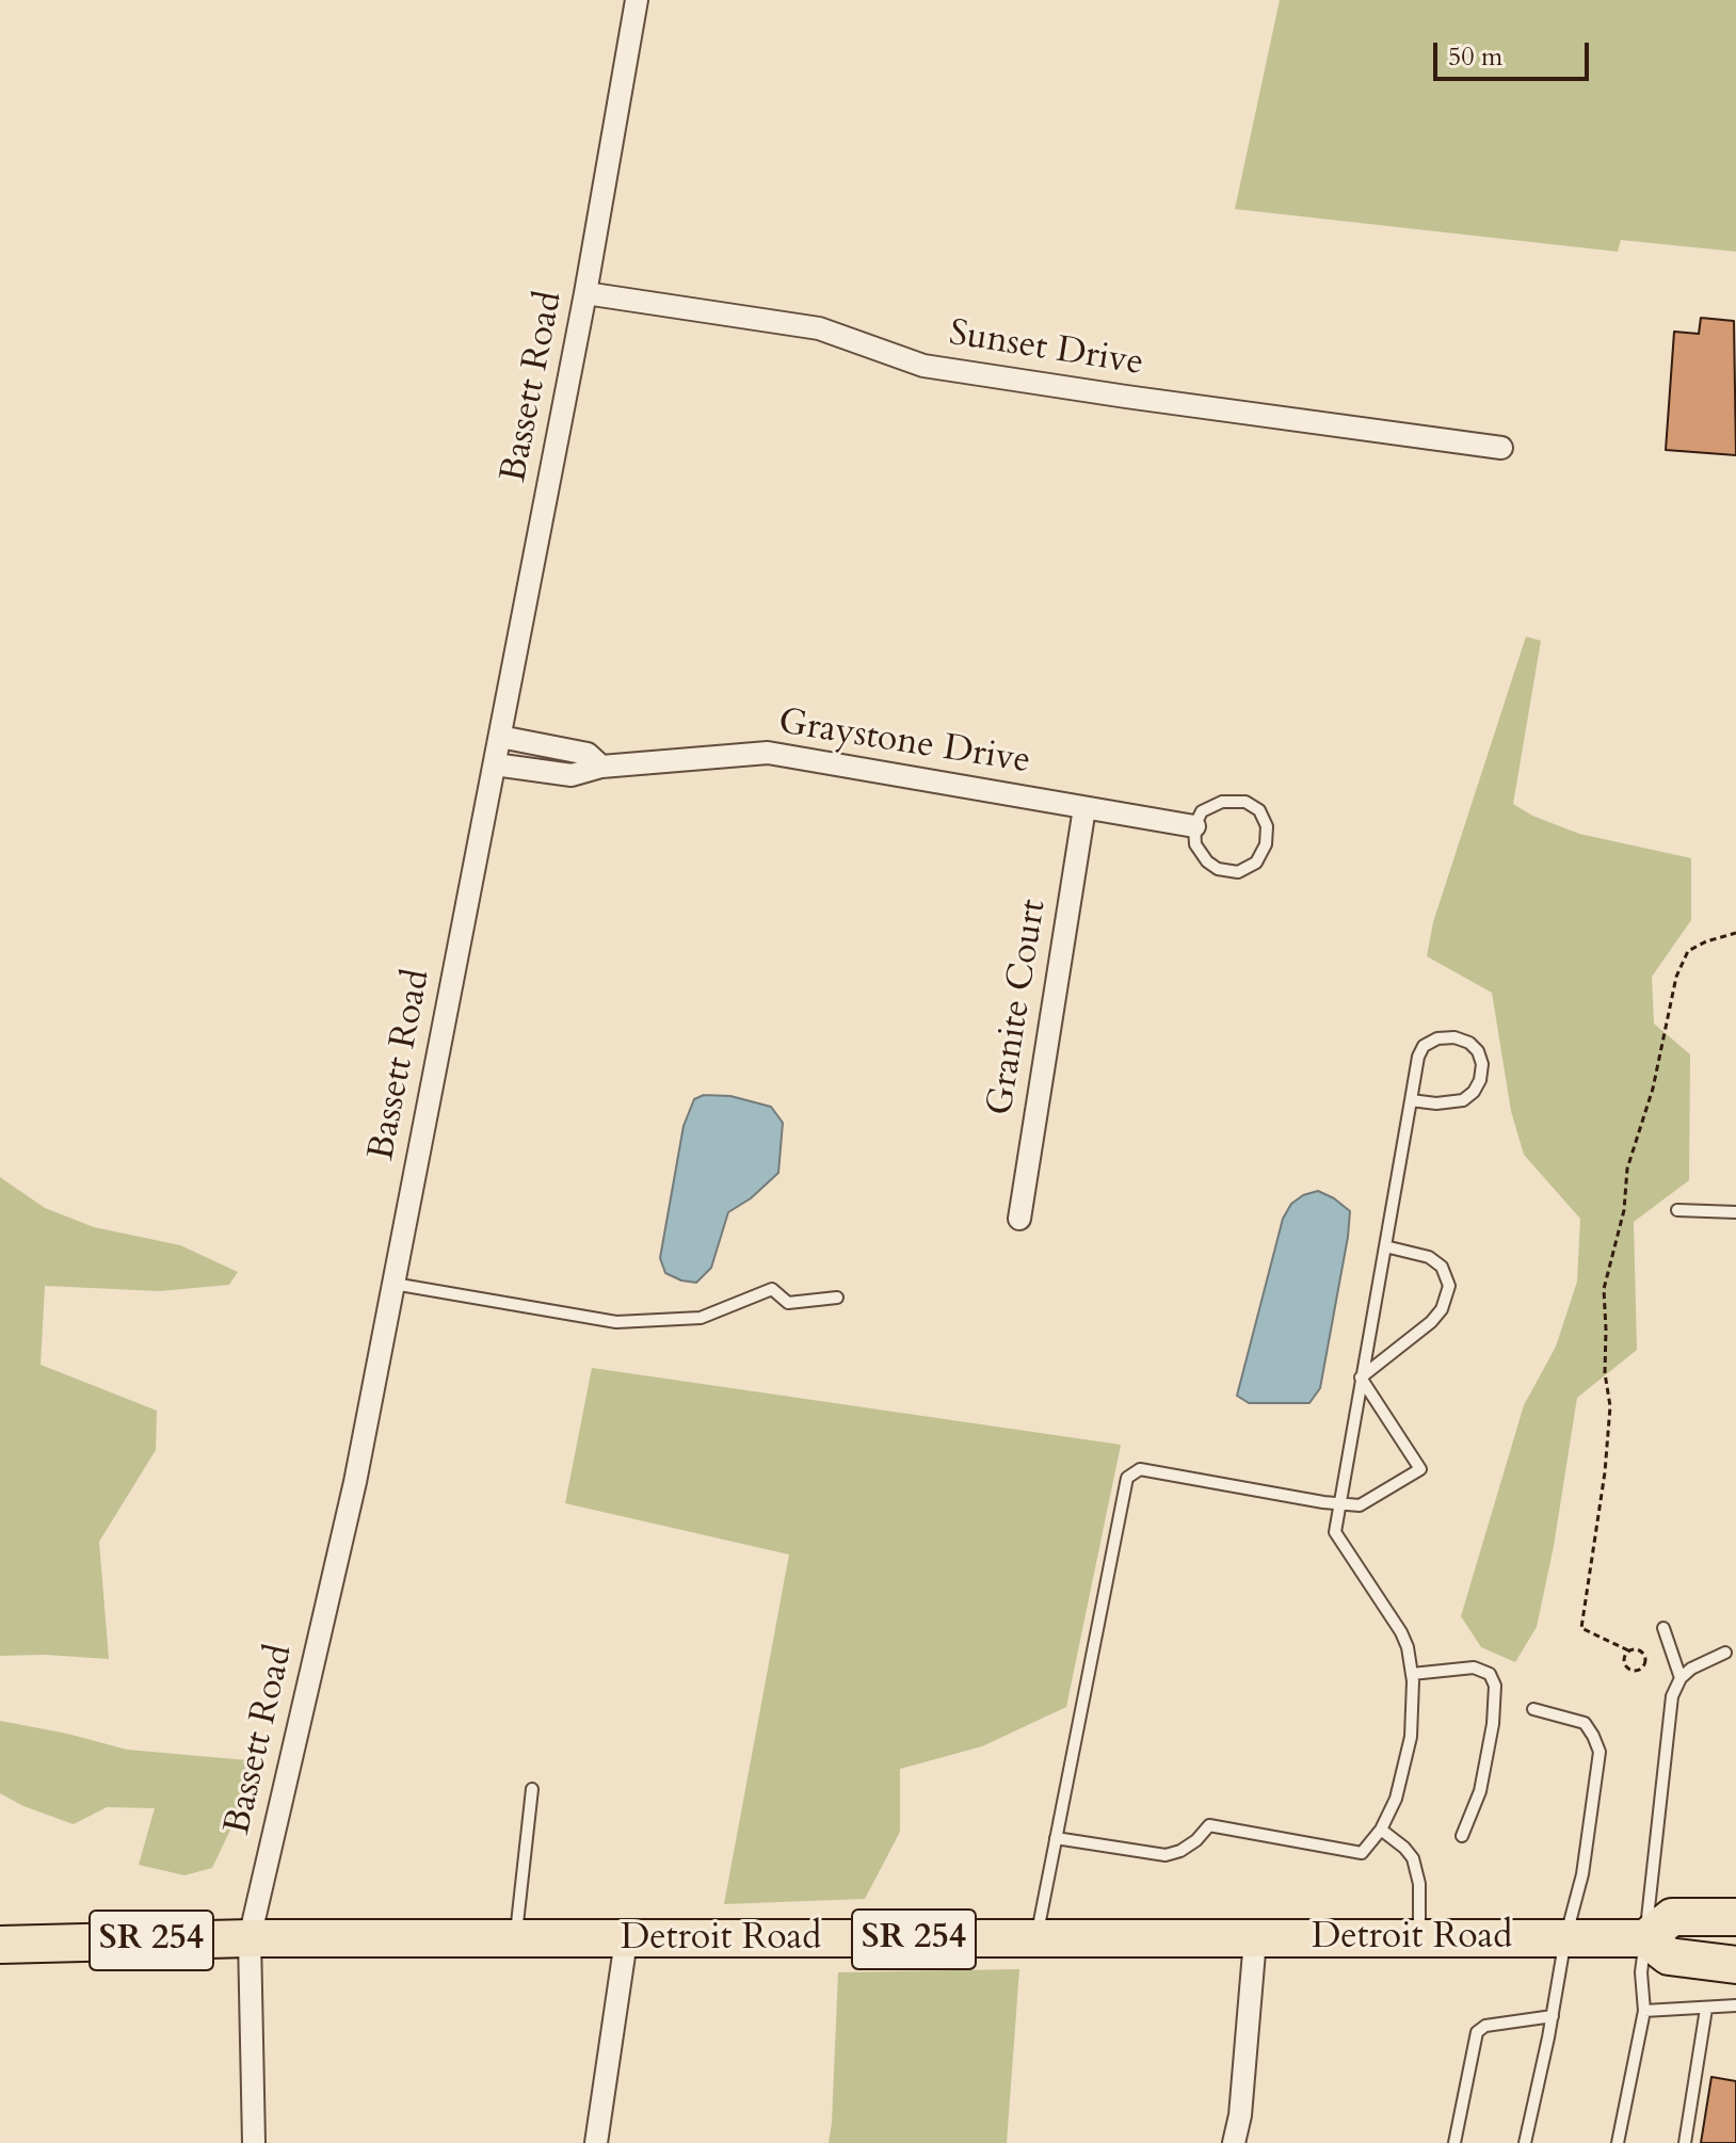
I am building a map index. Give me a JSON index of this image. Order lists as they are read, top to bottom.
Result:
{
  "streets": {
    "main road": ["Detroit Road", "SR 254"],
    "street": [
      "Sunset Drive",
      "Bassett Road",
      "Graystone Drive",
      "Granite Court"
    ]
  },
  "crossings": [
    ["Sunset Drive", "Bassett Road"],
    ["Bassett Road", "Graystone Drive"],
    ["Bassett Road", "Detroit Road"],
    ["Graystone Drive", "Granite Court"]
  ],
  "scale_bar": "50 m"
}
